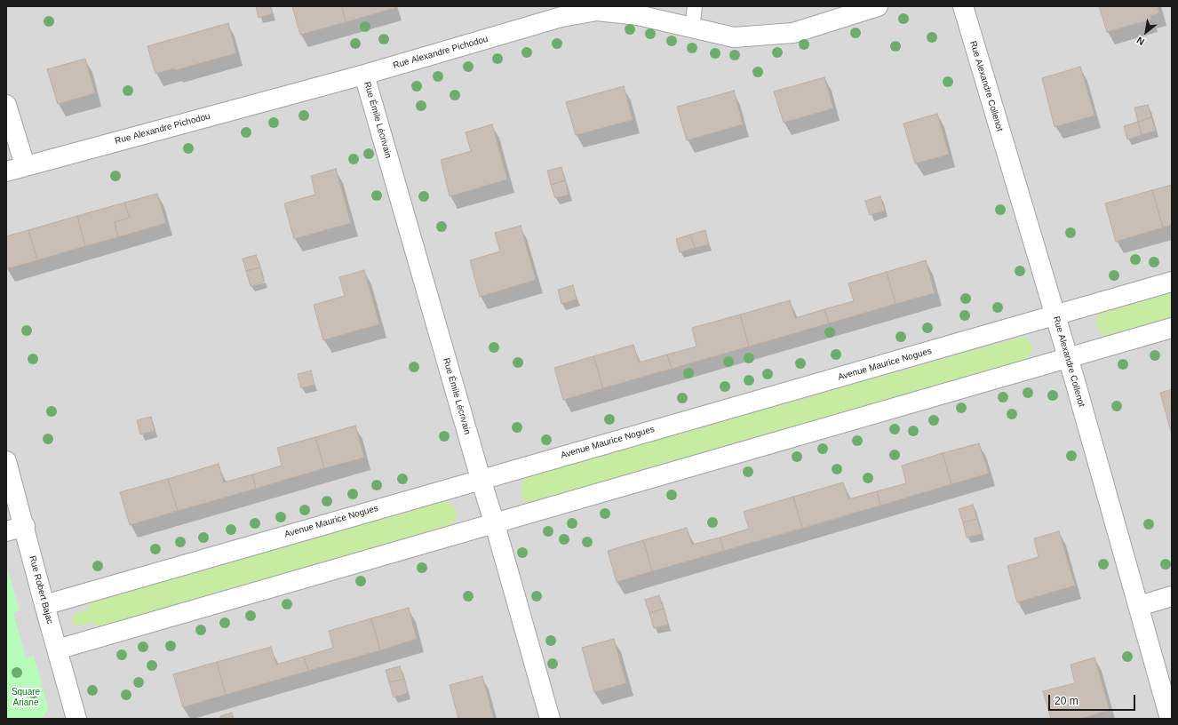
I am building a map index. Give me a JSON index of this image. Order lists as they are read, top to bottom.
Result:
{
  "streets": {
    "street": [
      "Rue Alexandre Pichodou",
      "Rue Alexandre Collenot",
      "Rue Émile Lécrivain",
      "Avenue Maurice Nogues",
      "Rue Robert Bajac"
    ]
  },
  "crossings": [
    ["Rue Alexandre Pichodou", "Rue Émile Lécrivain"],
    ["Rue Alexandre Collenot", "Avenue Maurice Nogues"],
    ["Rue Émile Lécrivain", "Avenue Maurice Nogues"],
    ["Avenue Maurice Nogues", "Rue Robert Bajac"]
  ],
  "parks": ["Square Ariane"],
  "scale_bar": "20 m",
  "north": "bottom left"
}
